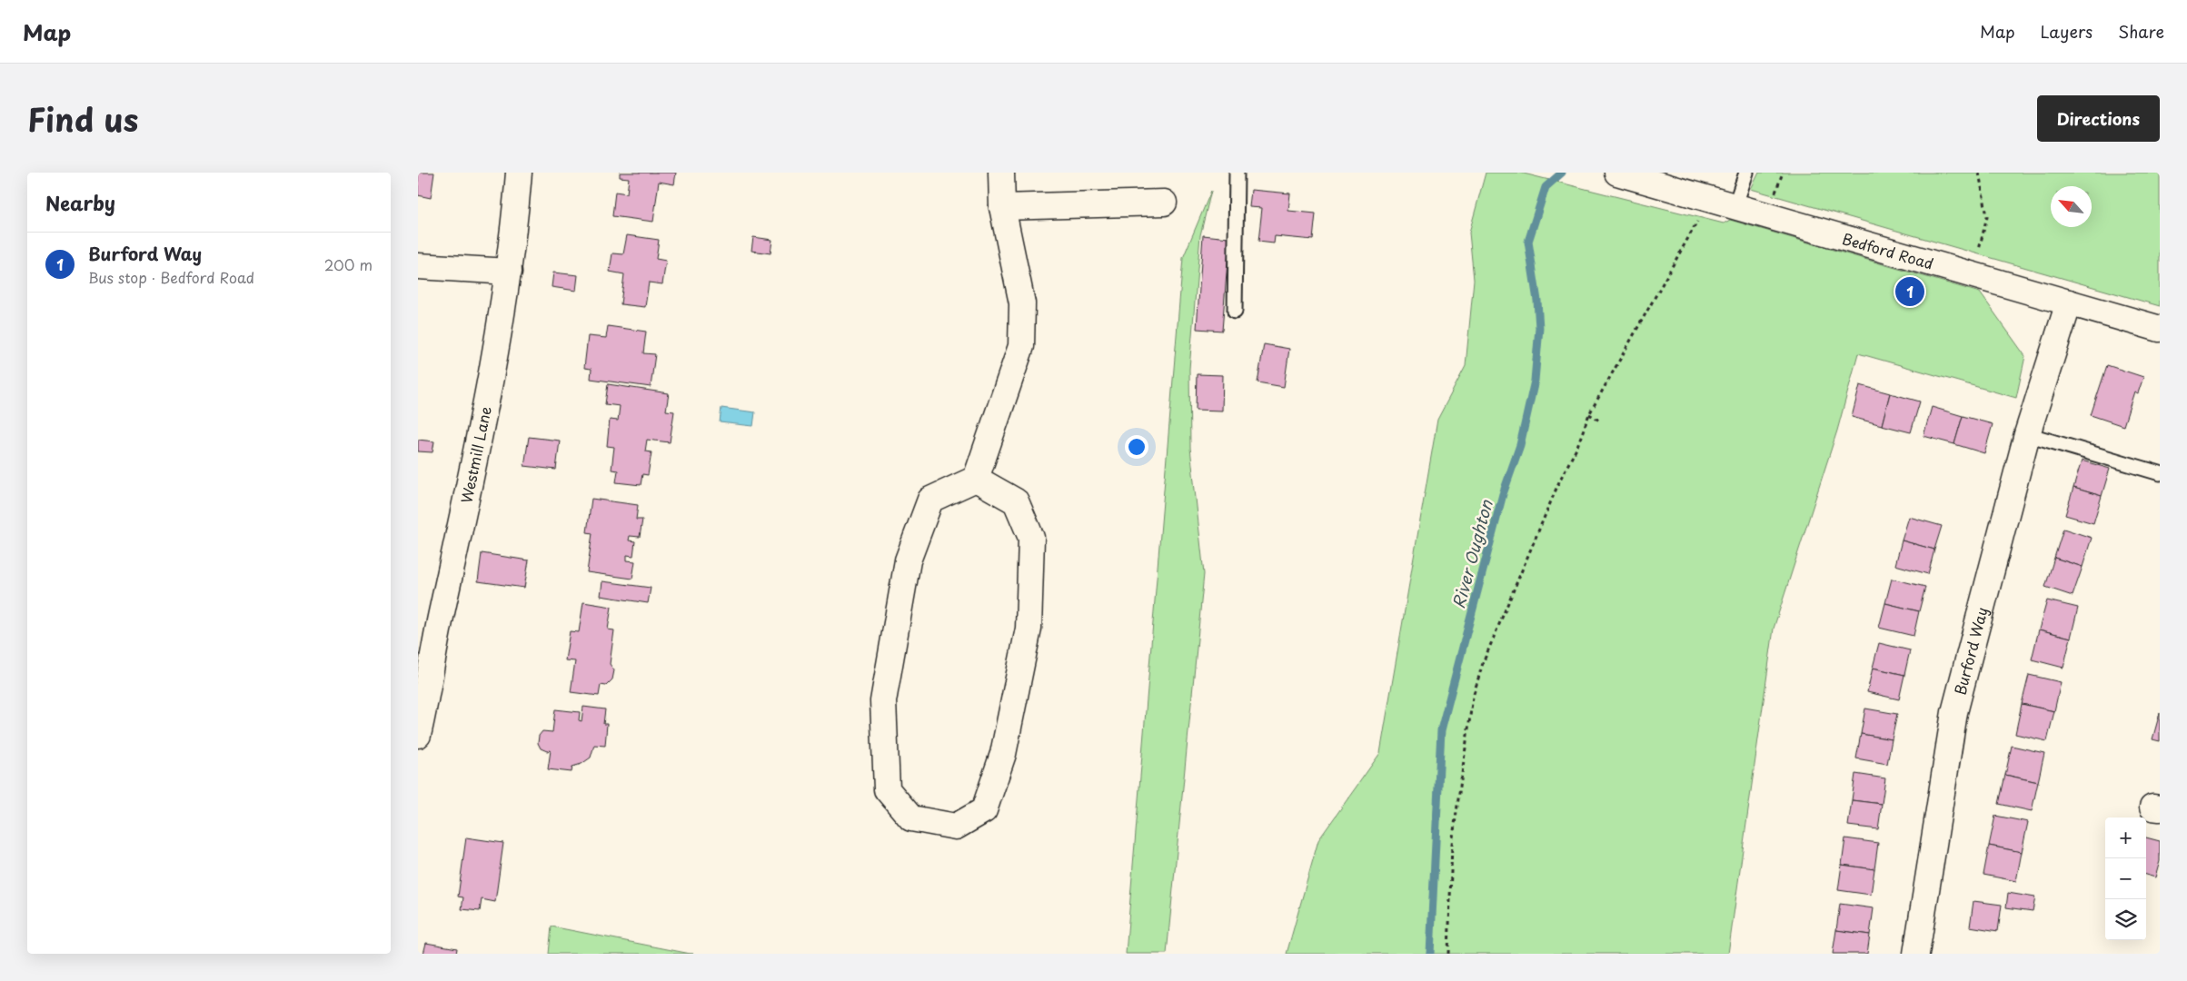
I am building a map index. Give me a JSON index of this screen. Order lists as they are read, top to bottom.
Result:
{
  "streets": {
    "street": ["Bedford Road", "Westmill Lane", "Burford Way"]
  },
  "crossings": [
    ["Bedford Road", "Burford Way"]
  ],
  "water": ["River Oughton"],
  "north": "top left",
  "page": {
    "header": "Map",
    "nav": ["Map", "Layers", "Share"],
    "title": "Find us",
    "buttons": "Directions",
    "heading": "Nearby",
    "list": [
      {
        "mark": "1",
        "name": "Burford Way",
        "note": "Bus stop · Bedford Road",
        "value": "200 m"
      }
    ],
    "pins": "1",
    "map_buttons": ["+", "−"]
  }
}
